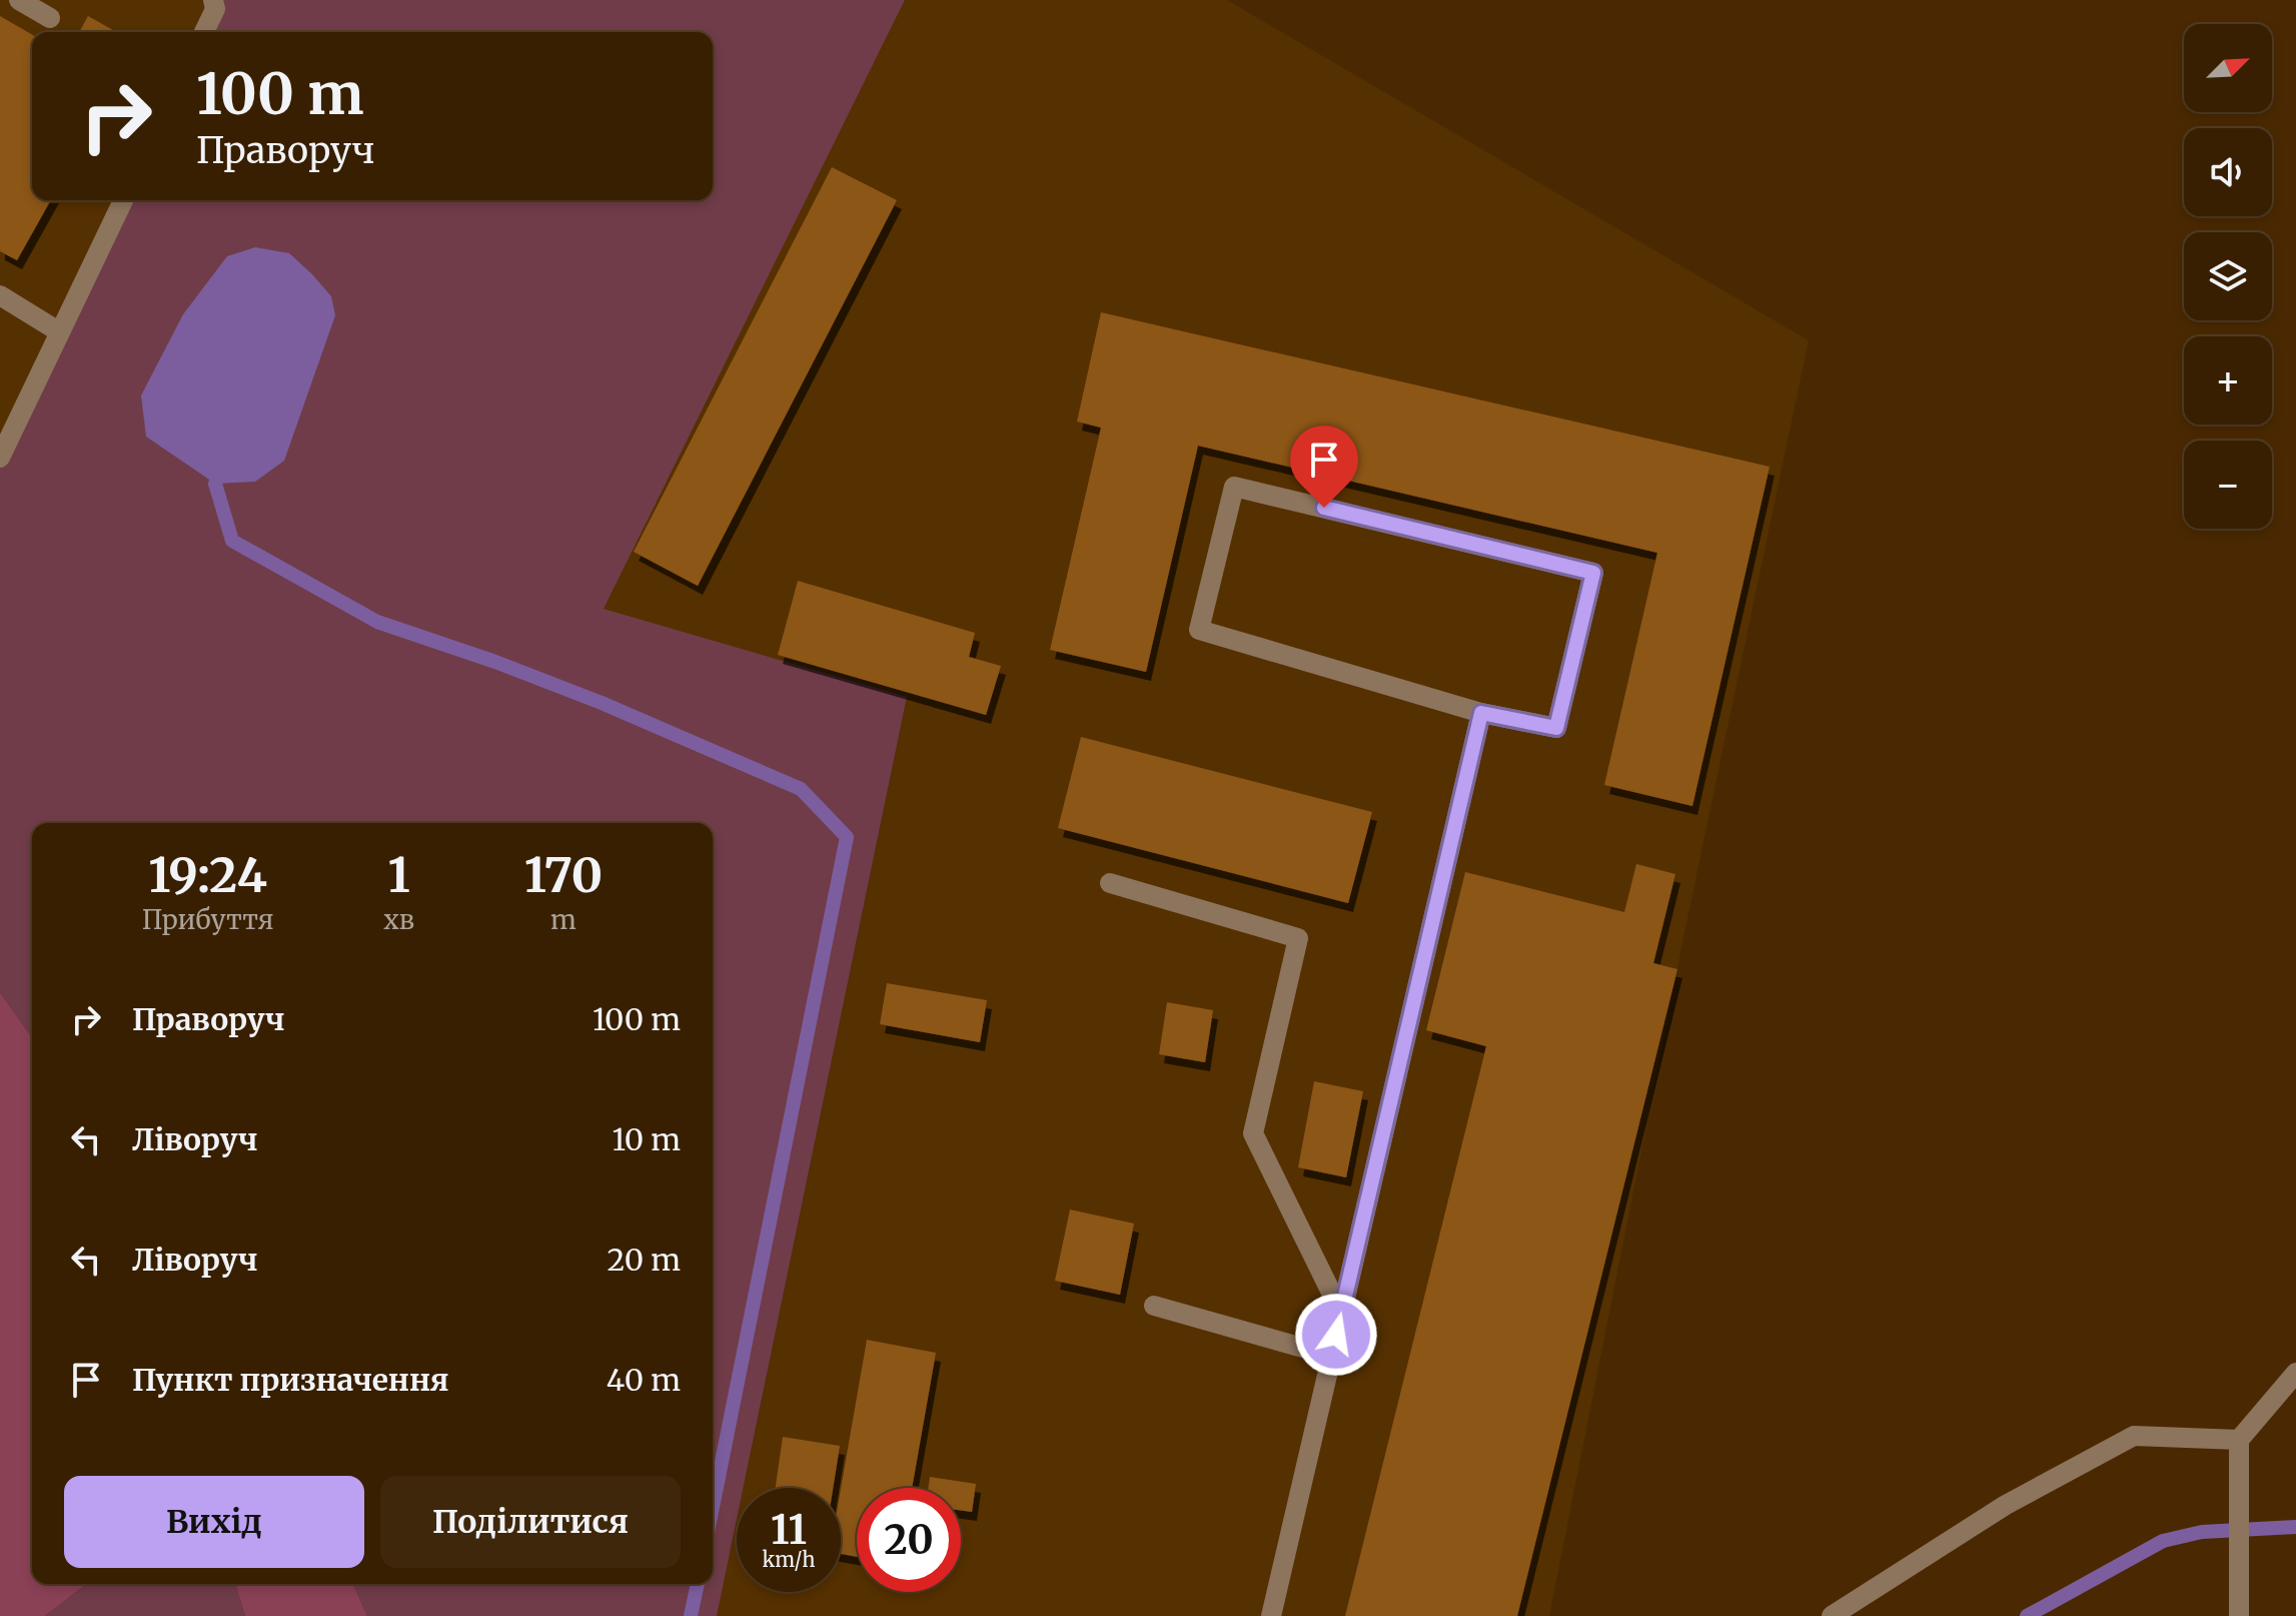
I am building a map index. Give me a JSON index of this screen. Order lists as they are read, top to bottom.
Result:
{
  "north": "top right",
  "page": {
    "map_buttons": ["+", "−"],
    "turn": ["100 m", "Праворуч"],
    "eta": [
      "19:24",
      "Прибуття",
      "1",
      "хв",
      "170",
      "m"
    ],
    "list": [
      {
        "name": "Праворуч",
        "value": "100 m"
      },
      {
        "name": "Ліворуч",
        "value": "10 m"
      },
      {
        "name": "Ліворуч",
        "value": "20 m"
      },
      {
        "name": "Пункт призначення",
        "value": "40 m"
      }
    ],
    "buttons": ["Вихід", "Поділитися"],
    "speed": "11 km/h",
    "limit": "20"
  }
}
